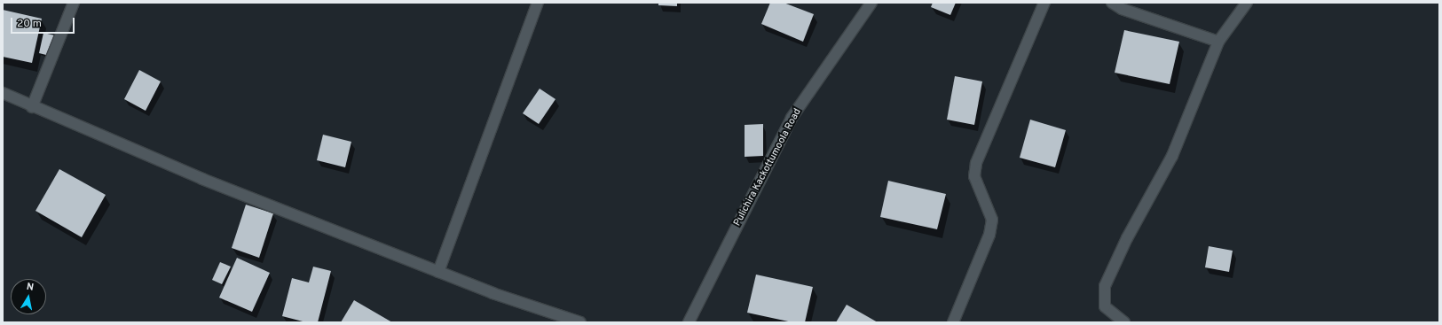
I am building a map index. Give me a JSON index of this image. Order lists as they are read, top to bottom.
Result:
{
  "streets": {
    "street": ["Pulichira Kackottumoola Road"]
  },
  "scale_bar": "20 m",
  "north": "top"
}
